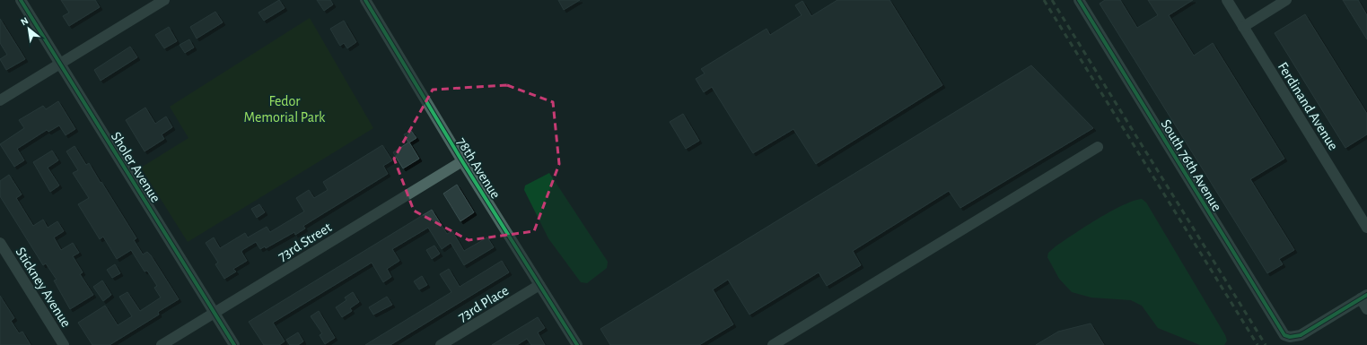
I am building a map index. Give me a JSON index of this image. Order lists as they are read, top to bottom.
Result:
{
  "streets": {
    "street": [
      "Ferdinand Avenue",
      "South 76th Avenue",
      "Sholer Avenue",
      "78th Avenue",
      "73rd Street",
      "Stickney Avenue",
      "73rd Place"
    ]
  },
  "crossings": [
    ["Sholer Avenue", "73rd Street"],
    ["78th Avenue", "73rd Street"],
    ["78th Avenue", "73rd Place"]
  ],
  "parks": ["Fedor Memorial Park"],
  "north": "top left"
}
